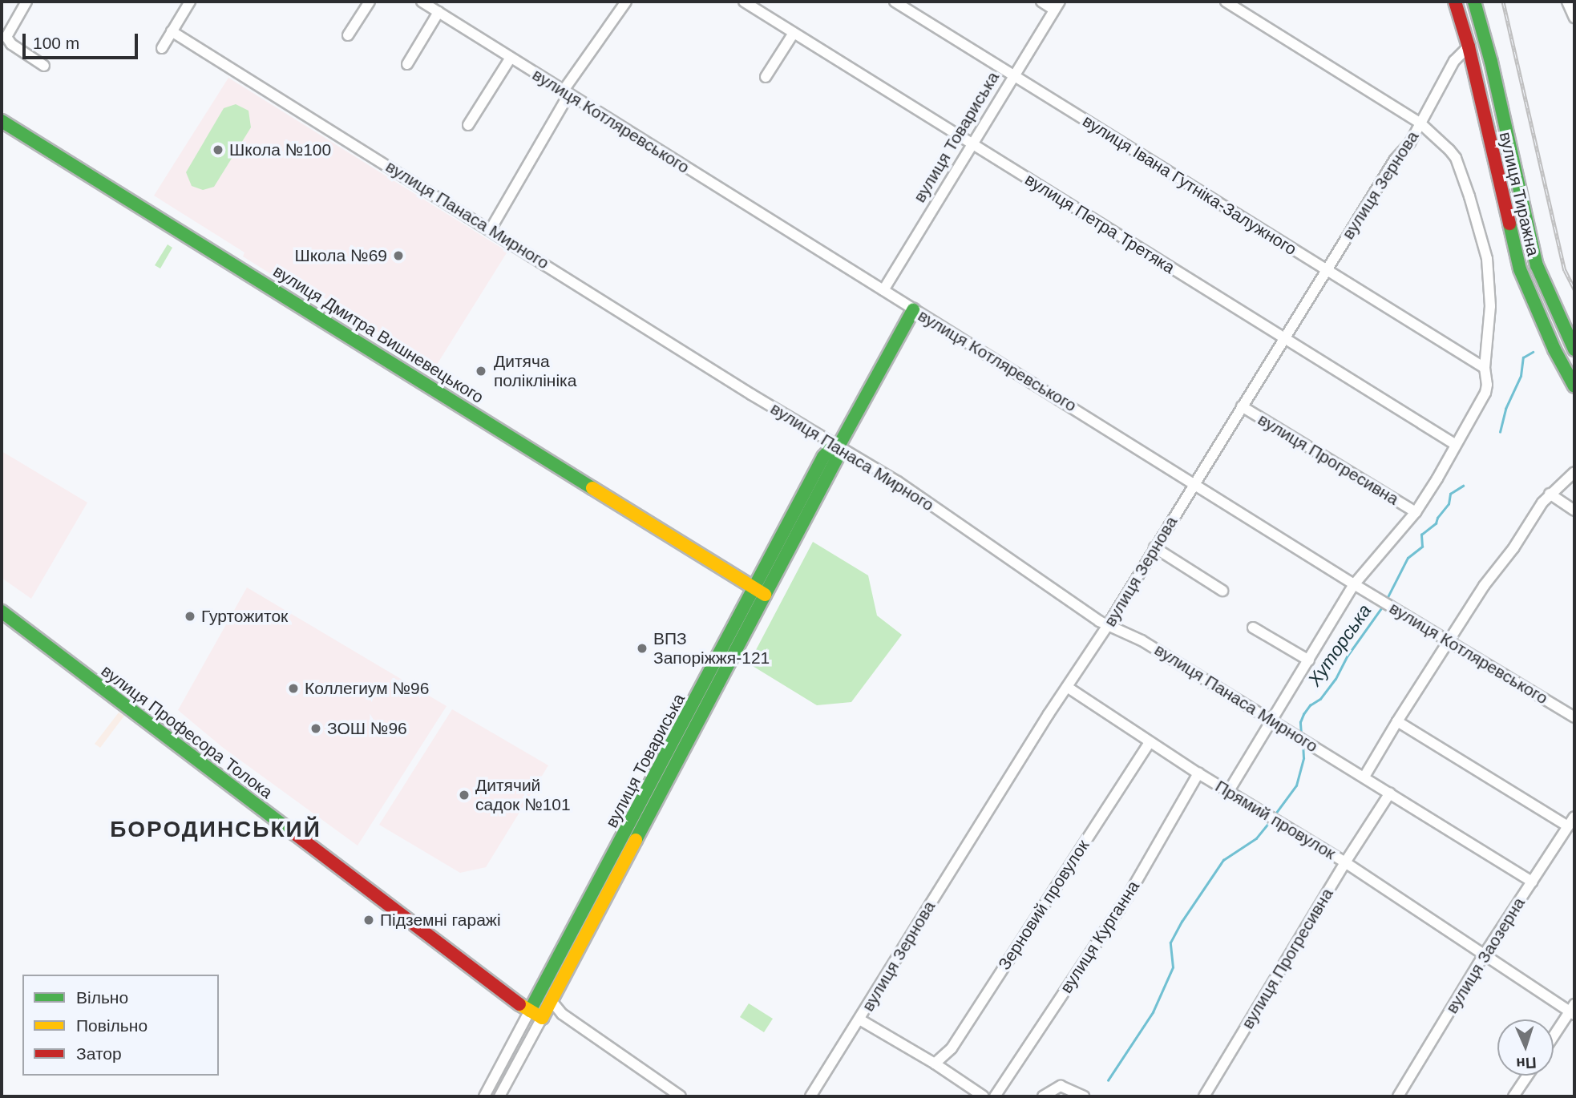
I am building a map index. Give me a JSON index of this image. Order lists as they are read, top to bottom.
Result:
{
  "streets": {
    "street": [
      "вулиця Котляревського",
      "вулиця Товариська",
      "вулиця Івана Гутніка-Залужного",
      "вулиця Зернова",
      "вулиця Тиражна",
      "вулиця Панаса Мирного",
      "вулиця Петра Третяка",
      "вулиця Дмитра Вишневецького",
      "вулиця Прогресивна",
      "вулиця Професора Толока",
      "Прямий провулок",
      "Зерновий провулок",
      "вулиця Курганна",
      "вулиця Заозерна"
    ]
  },
  "crossings": [
    ["вулиця Котляревського", "вулиця Товариська"],
    ["вулиця Котляревського", "вулиця Зернова"],
    ["вулиця Товариська", "вулиця Івана Гутніка-Залужного"],
    ["вулиця Товариська", "вулиця Панаса Мирного"],
    ["вулиця Товариська", "вулиця Петра Третяка"],
    ["вулиця Товариська", "вулиця Дмитра Вишневецького"],
    ["вулиця Товариська", "вулиця Професора Толока"],
    ["вулиця Івана Гутніка-Залужного", "вулиця Зернова"],
    ["вулиця Зернова", "вулиця Тиражна"],
    ["вулиця Зернова", "вулиця Панаса Мирного"],
    ["вулиця Зернова", "вулиця Петра Третяка"],
    ["вулиця Зернова", "вулиця Прогресивна"],
    ["вулиця Зернова", "Прямий провулок"],
    ["вулиця Панаса Мирного", "вулиця Прогресивна"],
    ["вулиця Панаса Мирного", "вулиця Заозерна"],
    ["вулиця Прогресивна", "Прямий провулок"],
    ["Прямий провулок", "Зерновий провулок"],
    ["Прямий провулок", "вулиця Курганна"],
    ["Прямий провулок", "вулиця Заозерна"]
  ],
  "districts": ["БОРОДИНСЬКИЙ"],
  "water": ["Хуторська"],
  "places": [
    "Школа №100",
    "Школа №69",
    "Дитяча поліклініка",
    "Гуртожиток",
    "ВПЗ Запоріжжя-121",
    "Коллегиум №96",
    "ЗОШ №96",
    "Дитячий садок №101",
    "Підземні гаражі"
  ],
  "legend": ["Вільно", "Повільно", "Затор"],
  "scale_bar": "100 m",
  "north": "bottom"
}
